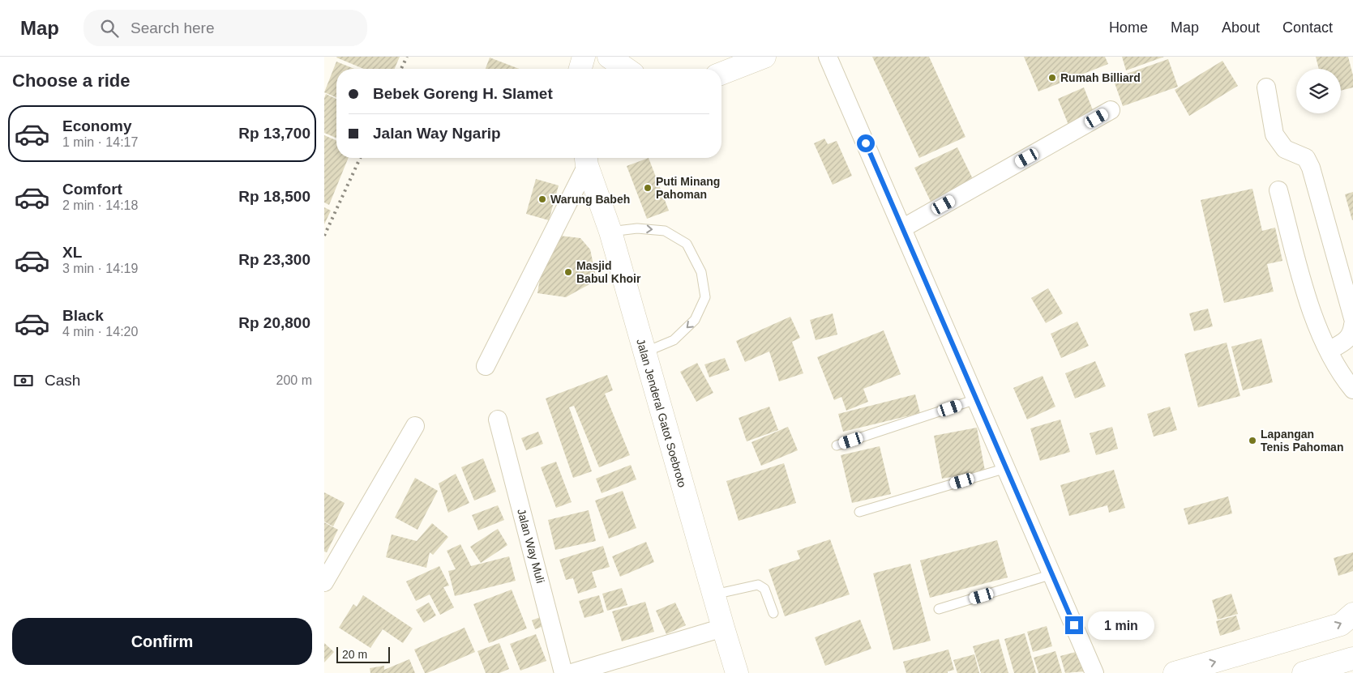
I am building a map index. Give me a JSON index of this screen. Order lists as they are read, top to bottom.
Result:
{
  "streets": {
    "main road": ["Jalan Jenderal Gatot Soebroto"],
    "street": ["Jalan Way Muli"]
  },
  "places": [
    "Rumah Billiard",
    "Puti Minang Pahoman",
    "Warung Babeh",
    "Masjid Babul Khoir",
    "Lapangan Tenis Pahoman"
  ],
  "scale_bar": "20 m",
  "page": {
    "header": "Map",
    "search": "Search here",
    "nav": [
      "Home",
      "Map",
      "About",
      "Contact"
    ],
    "heading": "Choose a ride",
    "banner": ["Bebek Goreng H. Slamet", "Jalan Way Ngarip"],
    "list": [
      {
        "name": "Economy",
        "note": "1 min · 14:17",
        "value": "Rp 13,700"
      },
      {
        "name": "Comfort",
        "note": "2 min · 14:18",
        "value": "Rp 18,500"
      },
      {
        "name": "XL",
        "note": "3 min · 14:19",
        "value": "Rp 23,300"
      },
      {
        "name": "Black",
        "note": "4 min · 14:20",
        "value": "Rp 20,800"
      }
    ],
    "pay": ["Cash", "200 m"],
    "buttons": "Confirm",
    "bubble": "1 min",
    "scale": "20 m"
  }
}
